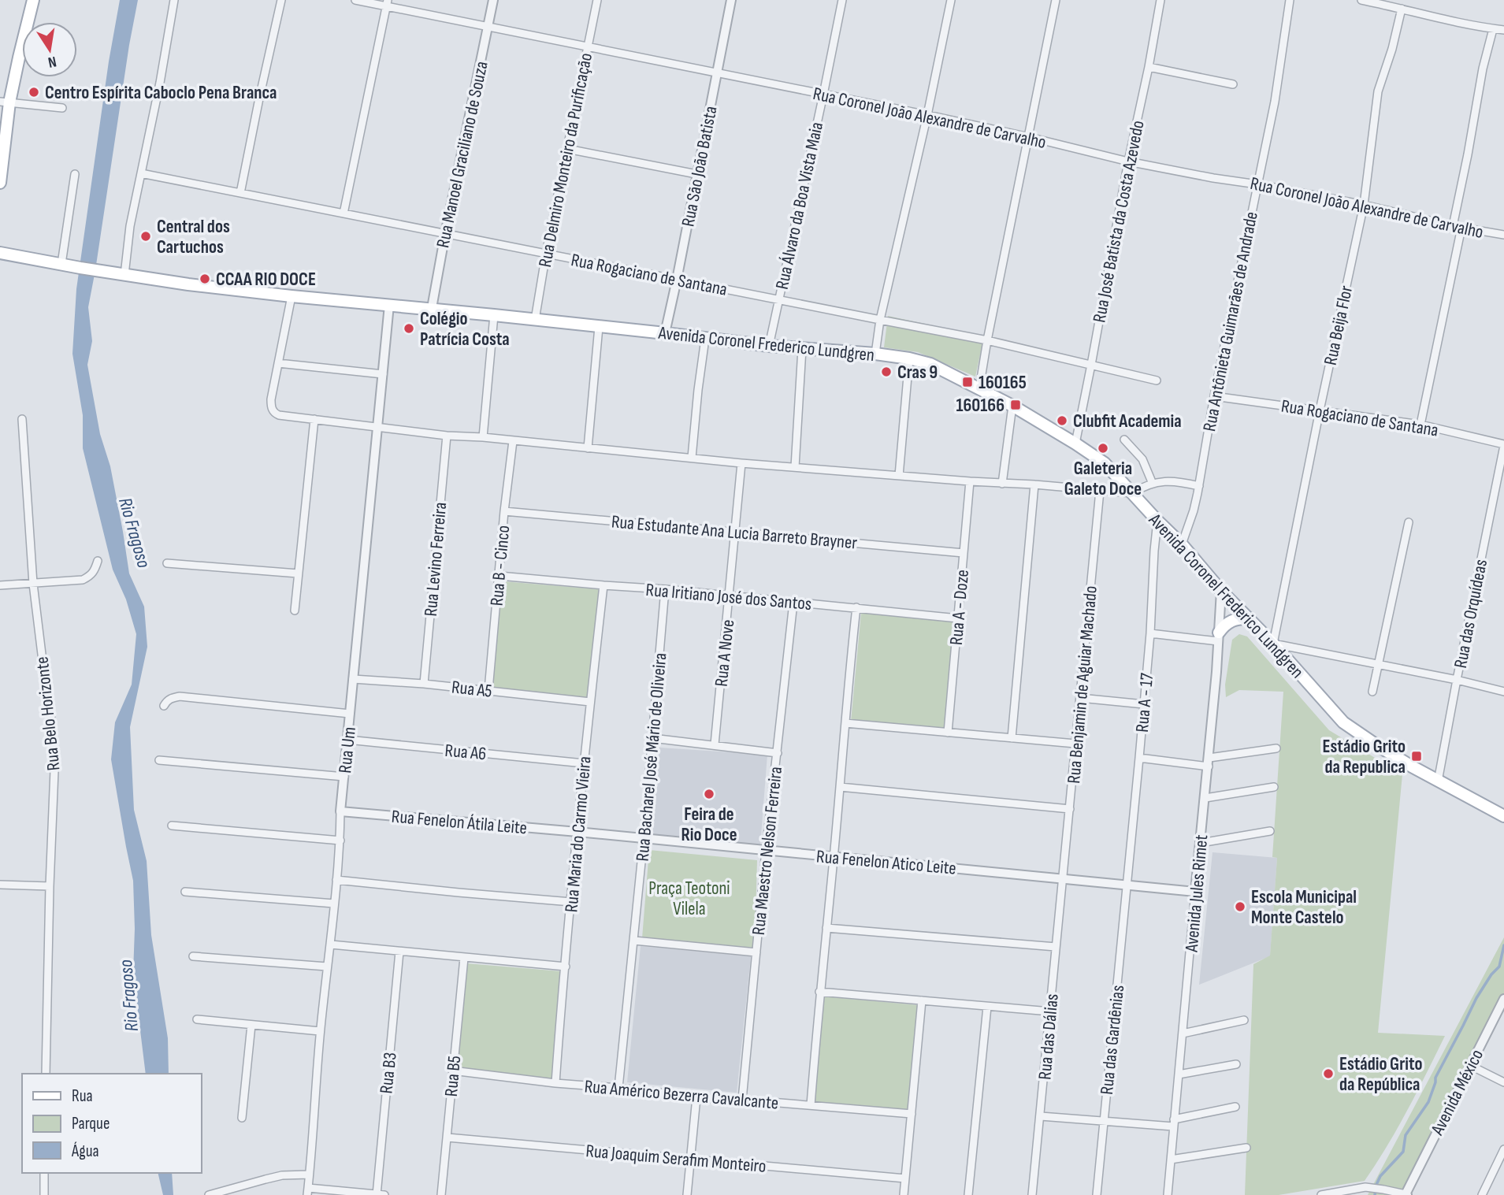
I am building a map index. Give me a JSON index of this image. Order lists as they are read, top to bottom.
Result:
{
  "streets": {
    "main road": ["Avenida Coronel Frederico Lundgren"],
    "street": [
      "Rua Coronel João Alexandre de Carvalho",
      "Rua Manoel Graciliano de Souza",
      "Rua Delmiro Monteiro da Purificação",
      "Rua São João Batista",
      "Rua Álvaro da Boa Vista Maia",
      "Rua José Batista da Costa Azevedo",
      "Rua Rogaciano de Santana",
      "Rua Antônieta Guimarães de Andrade",
      "Rua Beija Flor",
      "Rua Estudante Ana Lucia Barreto Brayner",
      "Rua Levino Ferreira",
      "Rua B - Cinco",
      "Rua Iritiano José dos Santos",
      "Rua A - Doze",
      "Rua das Orquídeas",
      "Rua A Nove",
      "Rua Benjamin de Aguiar Machado",
      "Rua A5",
      "Rua A - 17",
      "Rua Belo Horizonte",
      "Rua Um",
      "Rua A6",
      "Rua Bacharel José Mário de Oliveira",
      "Rua Fenelon Átila Leite",
      "Rua Maria do Carmo Vieira",
      "Rua Maestro Nelson Ferreira",
      "Rua Fenelon Atico Leite",
      "Avenida Jules Rimet",
      "Rua das Dálias",
      "Rua das Gardênias",
      "Rua B3",
      "Rua B5",
      "Avenida México",
      "Rua Américo Bezerra Cavalcante",
      "Rua Joaquim Serafim Monteiro"
    ]
  },
  "crossings": [
    ["Rua Coronel João Alexandre de Carvalho", "Rua Manoel Graciliano de Souza"],
    ["Rua Coronel João Alexandre de Carvalho", "Rua Delmiro Monteiro da Purificação"],
    ["Rua Coronel João Alexandre de Carvalho", "Rua São João Batista"],
    ["Rua Coronel João Alexandre de Carvalho", "Rua Álvaro da Boa Vista Maia"],
    ["Rua Coronel João Alexandre de Carvalho", "Rua José Batista da Costa Azevedo"],
    ["Rua Coronel João Alexandre de Carvalho", "Rua Antônieta Guimarães de Andrade"],
    ["Rua Coronel João Alexandre de Carvalho", "Rua Beija Flor"],
    ["Rua Manoel Graciliano de Souza", "Rua Rogaciano de Santana"],
    ["Rua Manoel Graciliano de Souza", "Avenida Coronel Frederico Lundgren"],
    ["Rua Delmiro Monteiro da Purificação", "Rua Rogaciano de Santana"],
    ["Rua Delmiro Monteiro da Purificação", "Avenida Coronel Frederico Lundgren"],
    ["Rua São João Batista", "Rua Rogaciano de Santana"],
    ["Rua São João Batista", "Avenida Coronel Frederico Lundgren"],
    ["Rua Álvaro da Boa Vista Maia", "Rua Rogaciano de Santana"],
    ["Rua Álvaro da Boa Vista Maia", "Avenida Coronel Frederico Lundgren"],
    ["Rua José Batista da Costa Azevedo", "Rua Rogaciano de Santana"],
    ["Rua José Batista da Costa Azevedo", "Avenida Coronel Frederico Lundgren"],
    ["Rua Rogaciano de Santana", "Rua Antônieta Guimarães de Andrade"],
    ["Rua Rogaciano de Santana", "Rua Beija Flor"],
    ["Rua Rogaciano de Santana", "Rua das Orquídeas"],
    ["Rua Antônieta Guimarães de Andrade", "Avenida Coronel Frederico Lundgren"],
    ["Rua Beija Flor", "Avenida Coronel Frederico Lundgren"],
    ["Avenida Coronel Frederico Lundgren", "Rua das Orquídeas"],
    ["Avenida Coronel Frederico Lundgren", "Rua A - 17"],
    ["Avenida Coronel Frederico Lundgren", "Rua Um"],
    ["Avenida Coronel Frederico Lundgren", "Avenida Jules Rimet"],
    ["Rua Estudante Ana Lucia Barreto Brayner", "Rua B - Cinco"],
    ["Rua Estudante Ana Lucia Barreto Brayner", "Rua A - Doze"],
    ["Rua Estudante Ana Lucia Barreto Brayner", "Rua A Nove"],
    ["Rua Levino Ferreira", "Rua A5"],
    ["Rua B - Cinco", "Rua Iritiano José dos Santos"],
    ["Rua B - Cinco", "Rua A5"],
    ["Rua Iritiano José dos Santos", "Rua A - Doze"],
    ["Rua Iritiano José dos Santos", "Rua A Nove"],
    ["Rua Iritiano José dos Santos", "Rua Bacharel José Mário de Oliveira"],
    ["Rua Iritiano José dos Santos", "Rua Maria do Carmo Vieira"],
    ["Rua Iritiano José dos Santos", "Rua Maestro Nelson Ferreira"],
    ["Rua Benjamin de Aguiar Machado", "Rua Fenelon Atico Leite"],
    ["Rua Benjamin de Aguiar Machado", "Rua das Dálias"],
    ["Rua A5", "Rua Um"],
    ["Rua A5", "Rua Maria do Carmo Vieira"],
    ["Rua A - 17", "Rua Fenelon Atico Leite"],
    ["Rua A - 17", "Rua das Gardênias"],
    ["Rua Um", "Rua A6"],
    ["Rua Um", "Rua Fenelon Átila Leite"],
    ["Rua A6", "Rua Maria do Carmo Vieira"],
    ["Rua Bacharel José Mário de Oliveira", "Rua Fenelon Atico Leite"],
    ["Rua Bacharel José Mário de Oliveira", "Rua Américo Bezerra Cavalcante"],
    ["Rua Fenelon Átila Leite", "Rua Maria do Carmo Vieira"],
    ["Rua Fenelon Átila Leite", "Rua Fenelon Atico Leite"],
    ["Rua Maria do Carmo Vieira", "Rua Fenelon Atico Leite"],
    ["Rua Maria do Carmo Vieira", "Rua Américo Bezerra Cavalcante"],
    ["Rua Maestro Nelson Ferreira", "Rua Fenelon Atico Leite"],
    ["Rua Maestro Nelson Ferreira", "Rua Américo Bezerra Cavalcante"],
    ["Rua Fenelon Atico Leite", "Avenida Jules Rimet"],
    ["Rua Fenelon Atico Leite", "Rua das Dálias"],
    ["Rua Fenelon Atico Leite", "Rua das Gardênias"],
    ["Rua B5", "Rua Américo Bezerra Cavalcante"],
    ["Rua B5", "Rua Joaquim Serafim Monteiro"]
  ],
  "water": ["Rio Fragoso"],
  "parks": ["Praça Teotoni Vilela"],
  "places": {
    "other": [
      "Centro Espírita Caboclo Pena Branca",
      "Central dos Cartuchos",
      "CCAA RIO DOCE",
      "Colégio Patrícia Costa",
      "Cras 9",
      "Clubfit Academia",
      "Galeteria Galeto Doce",
      "Feira de Rio Doce",
      "Escola Municipal Monte Castelo",
      "Estádio Grito da República"
    ],
    "transit": ["160165", "160166", "Estádio Grito da Republica"]
  },
  "legend": ["Rua", "Parque", "Água"],
  "north": "bottom"
}
